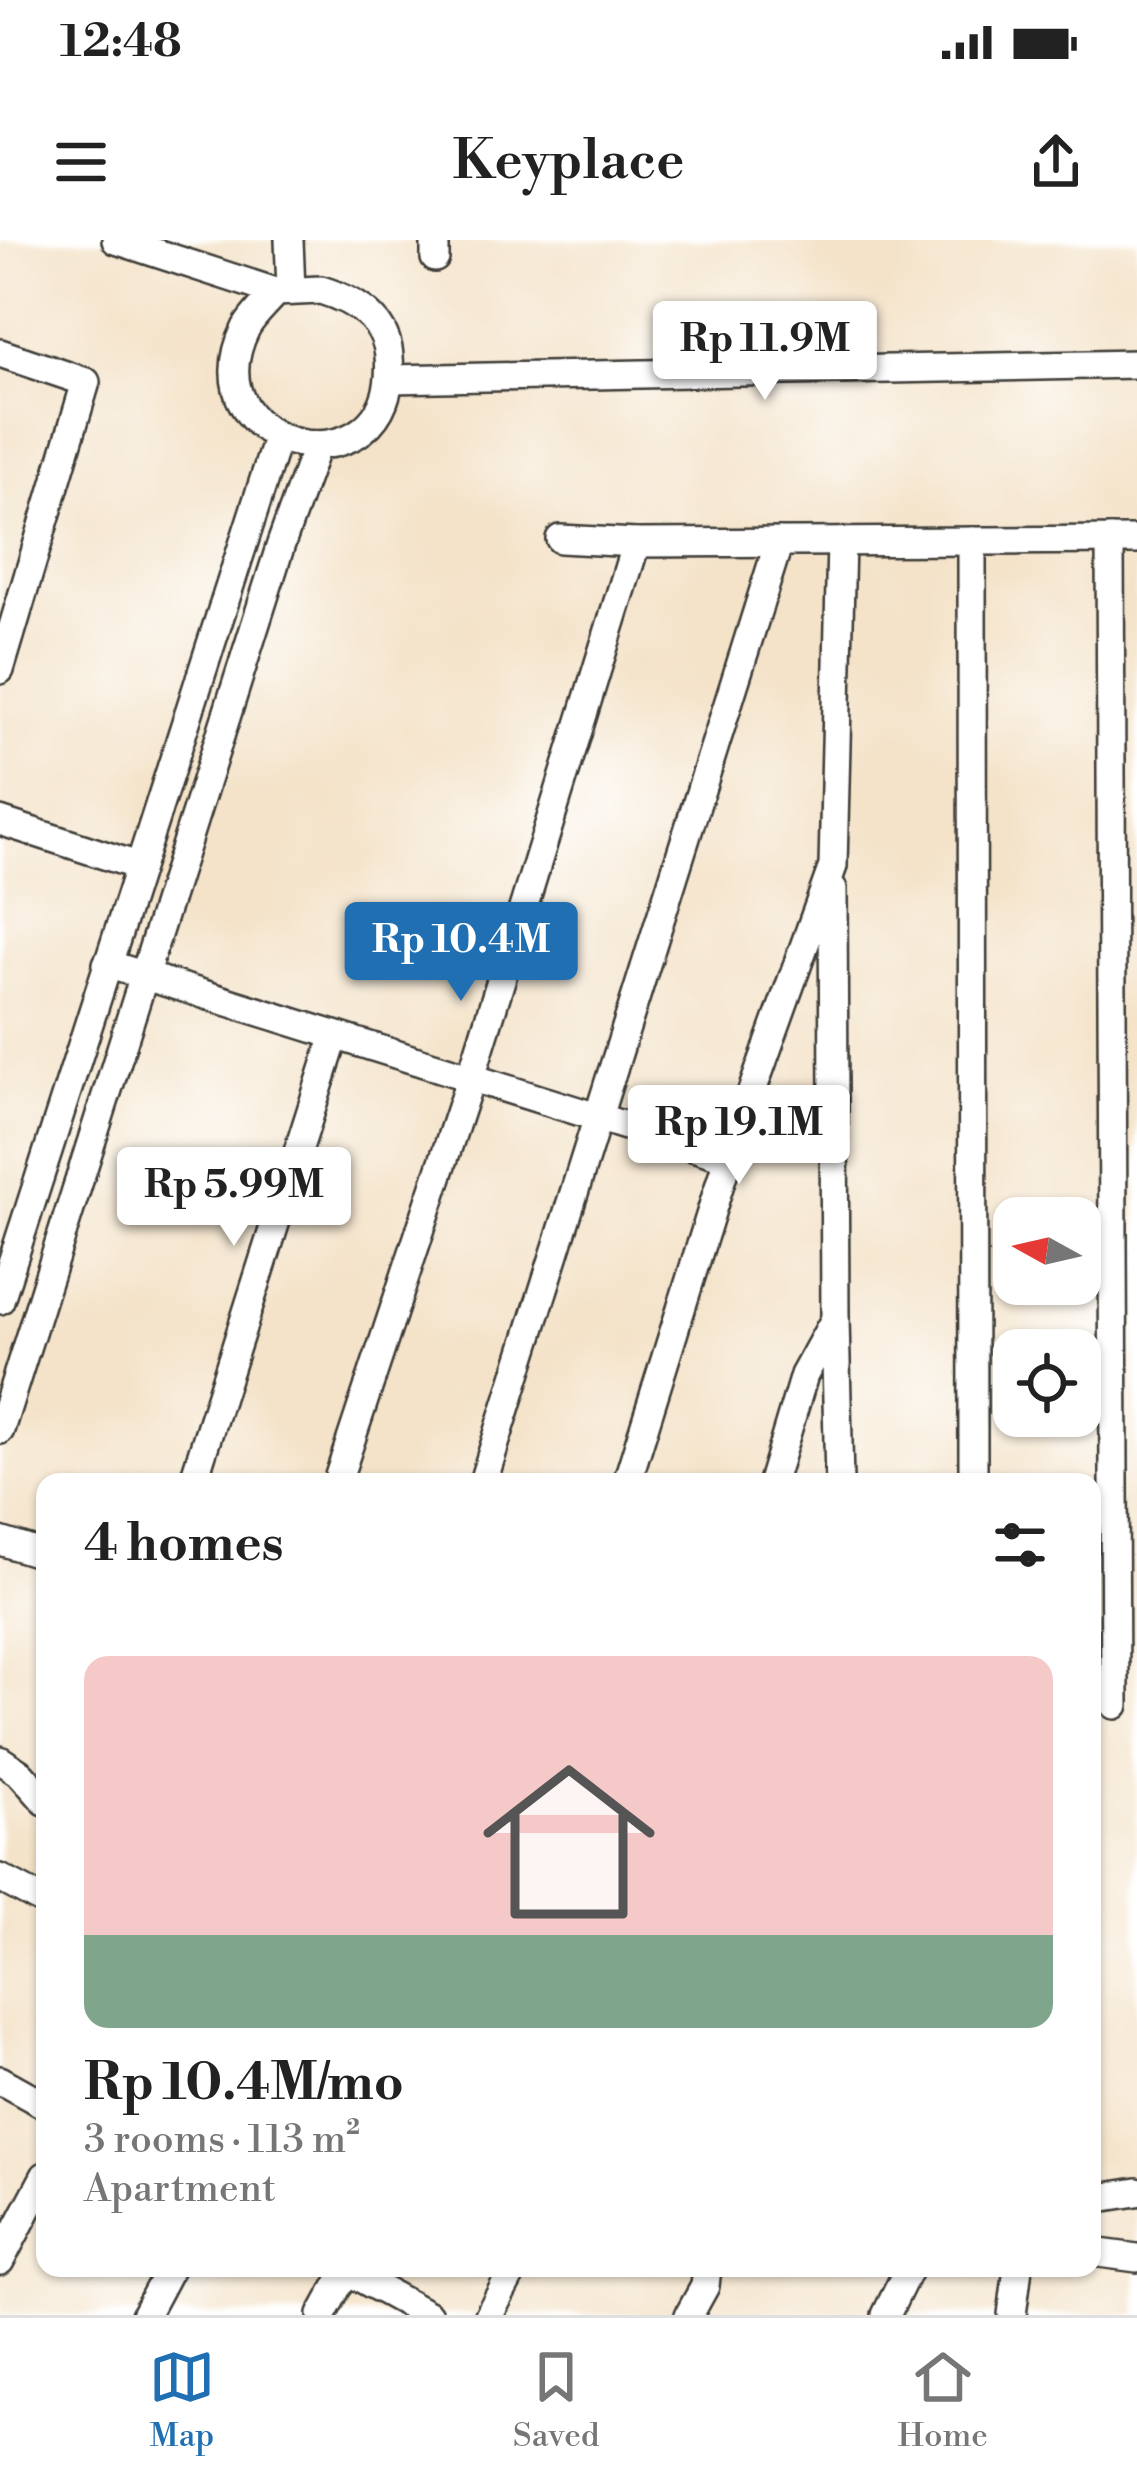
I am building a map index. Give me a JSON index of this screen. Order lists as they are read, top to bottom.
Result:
{
  "north": "left",
  "page": {
    "status": "12:48",
    "header": "Keyplace",
    "price": [
      "Rp 11.9M",
      "Rp 10.4M",
      "Rp 19.1M",
      "Rp 5.99M"
    ],
    "heading": "4 homes",
    "list": [
      {
        "name": "Rp 10.4M/mo",
        "note": "3 rooms · 113 m² · Apartment"
      }
    ],
    "tabs": ["Map", "Saved", "Home"]
  }
}
